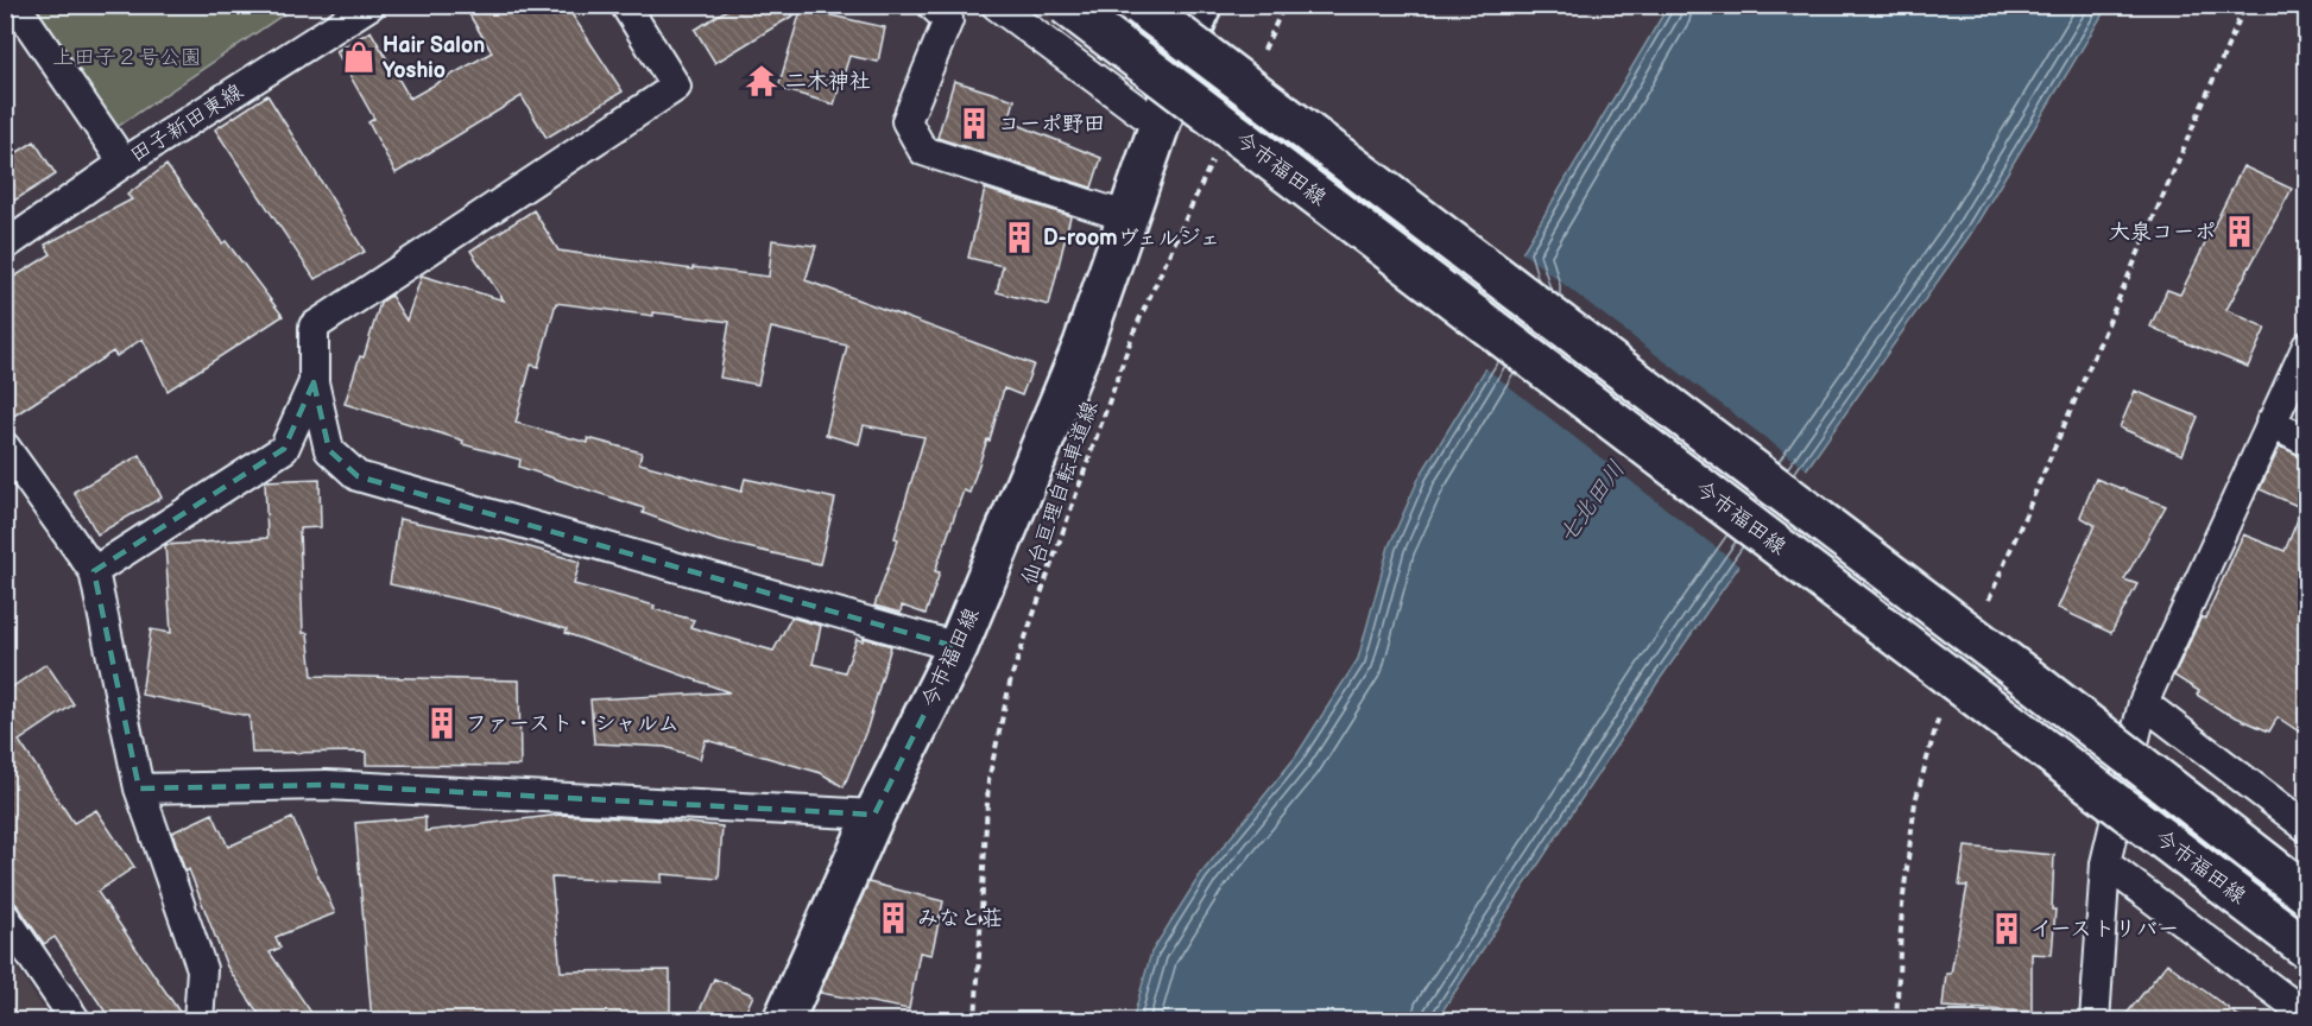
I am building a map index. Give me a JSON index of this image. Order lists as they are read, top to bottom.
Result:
{
  "streets": {
    "main road": ["今市福田線"],
    "street": ["田子新田東線"],
    "path": ["仙台亘理自転車道線"]
  },
  "water": ["七北田川"],
  "parks": ["上田子２号公園"],
  "places": {
    "shop": ["Hair Salon Yoshio"],
    "temple": ["二木神社"],
    "building": [
      "コーポ野田",
      "大泉コーポ",
      "D-roomヴェルジェ",
      "ファースト・シャルム",
      "みなと荘",
      "イーストリバー"
    ]
  }
}
